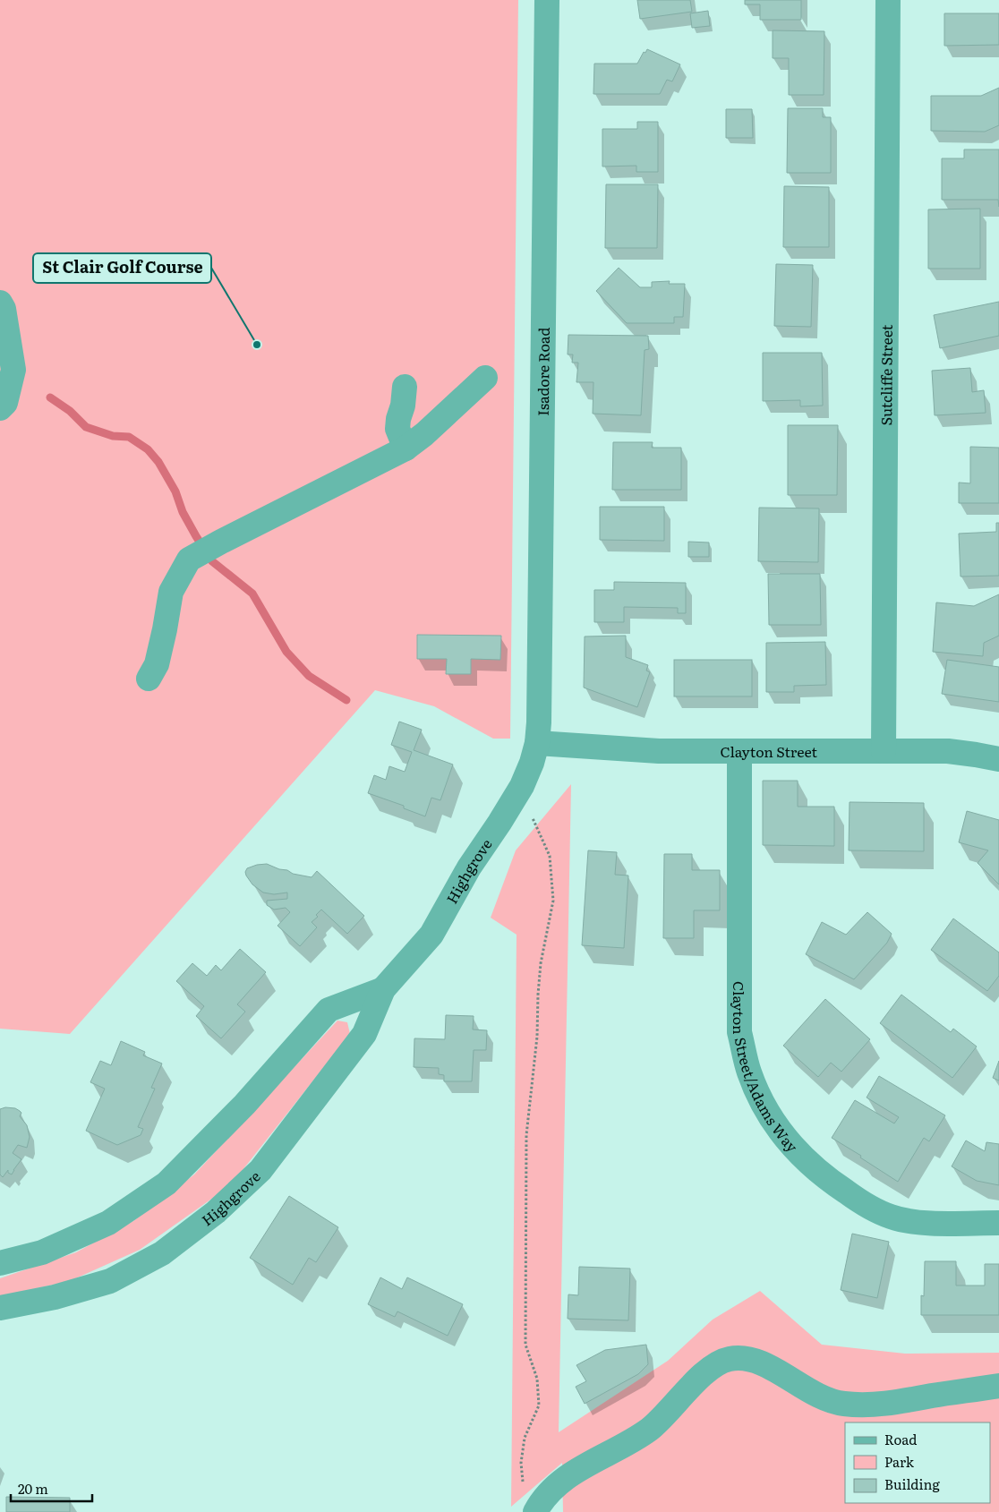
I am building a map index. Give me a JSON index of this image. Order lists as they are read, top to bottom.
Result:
{
  "streets": {
    "street": [
      "Isadore Road",
      "Sutcliffe Street",
      "Clayton Street",
      "Highgrove",
      "Clayton Street/Adams Way"
    ]
  },
  "crossings": [
    ["Isadore Road", "Clayton Street"],
    ["Isadore Road", "Highgrove"],
    ["Sutcliffe Street", "Clayton Street"],
    ["Clayton Street", "Highgrove"],
    ["Clayton Street", "Clayton Street/Adams Way"]
  ],
  "places": ["St Clair Golf Course"],
  "legend": ["Road", "Park", "Building"],
  "scale_bar": "20 m"
}
